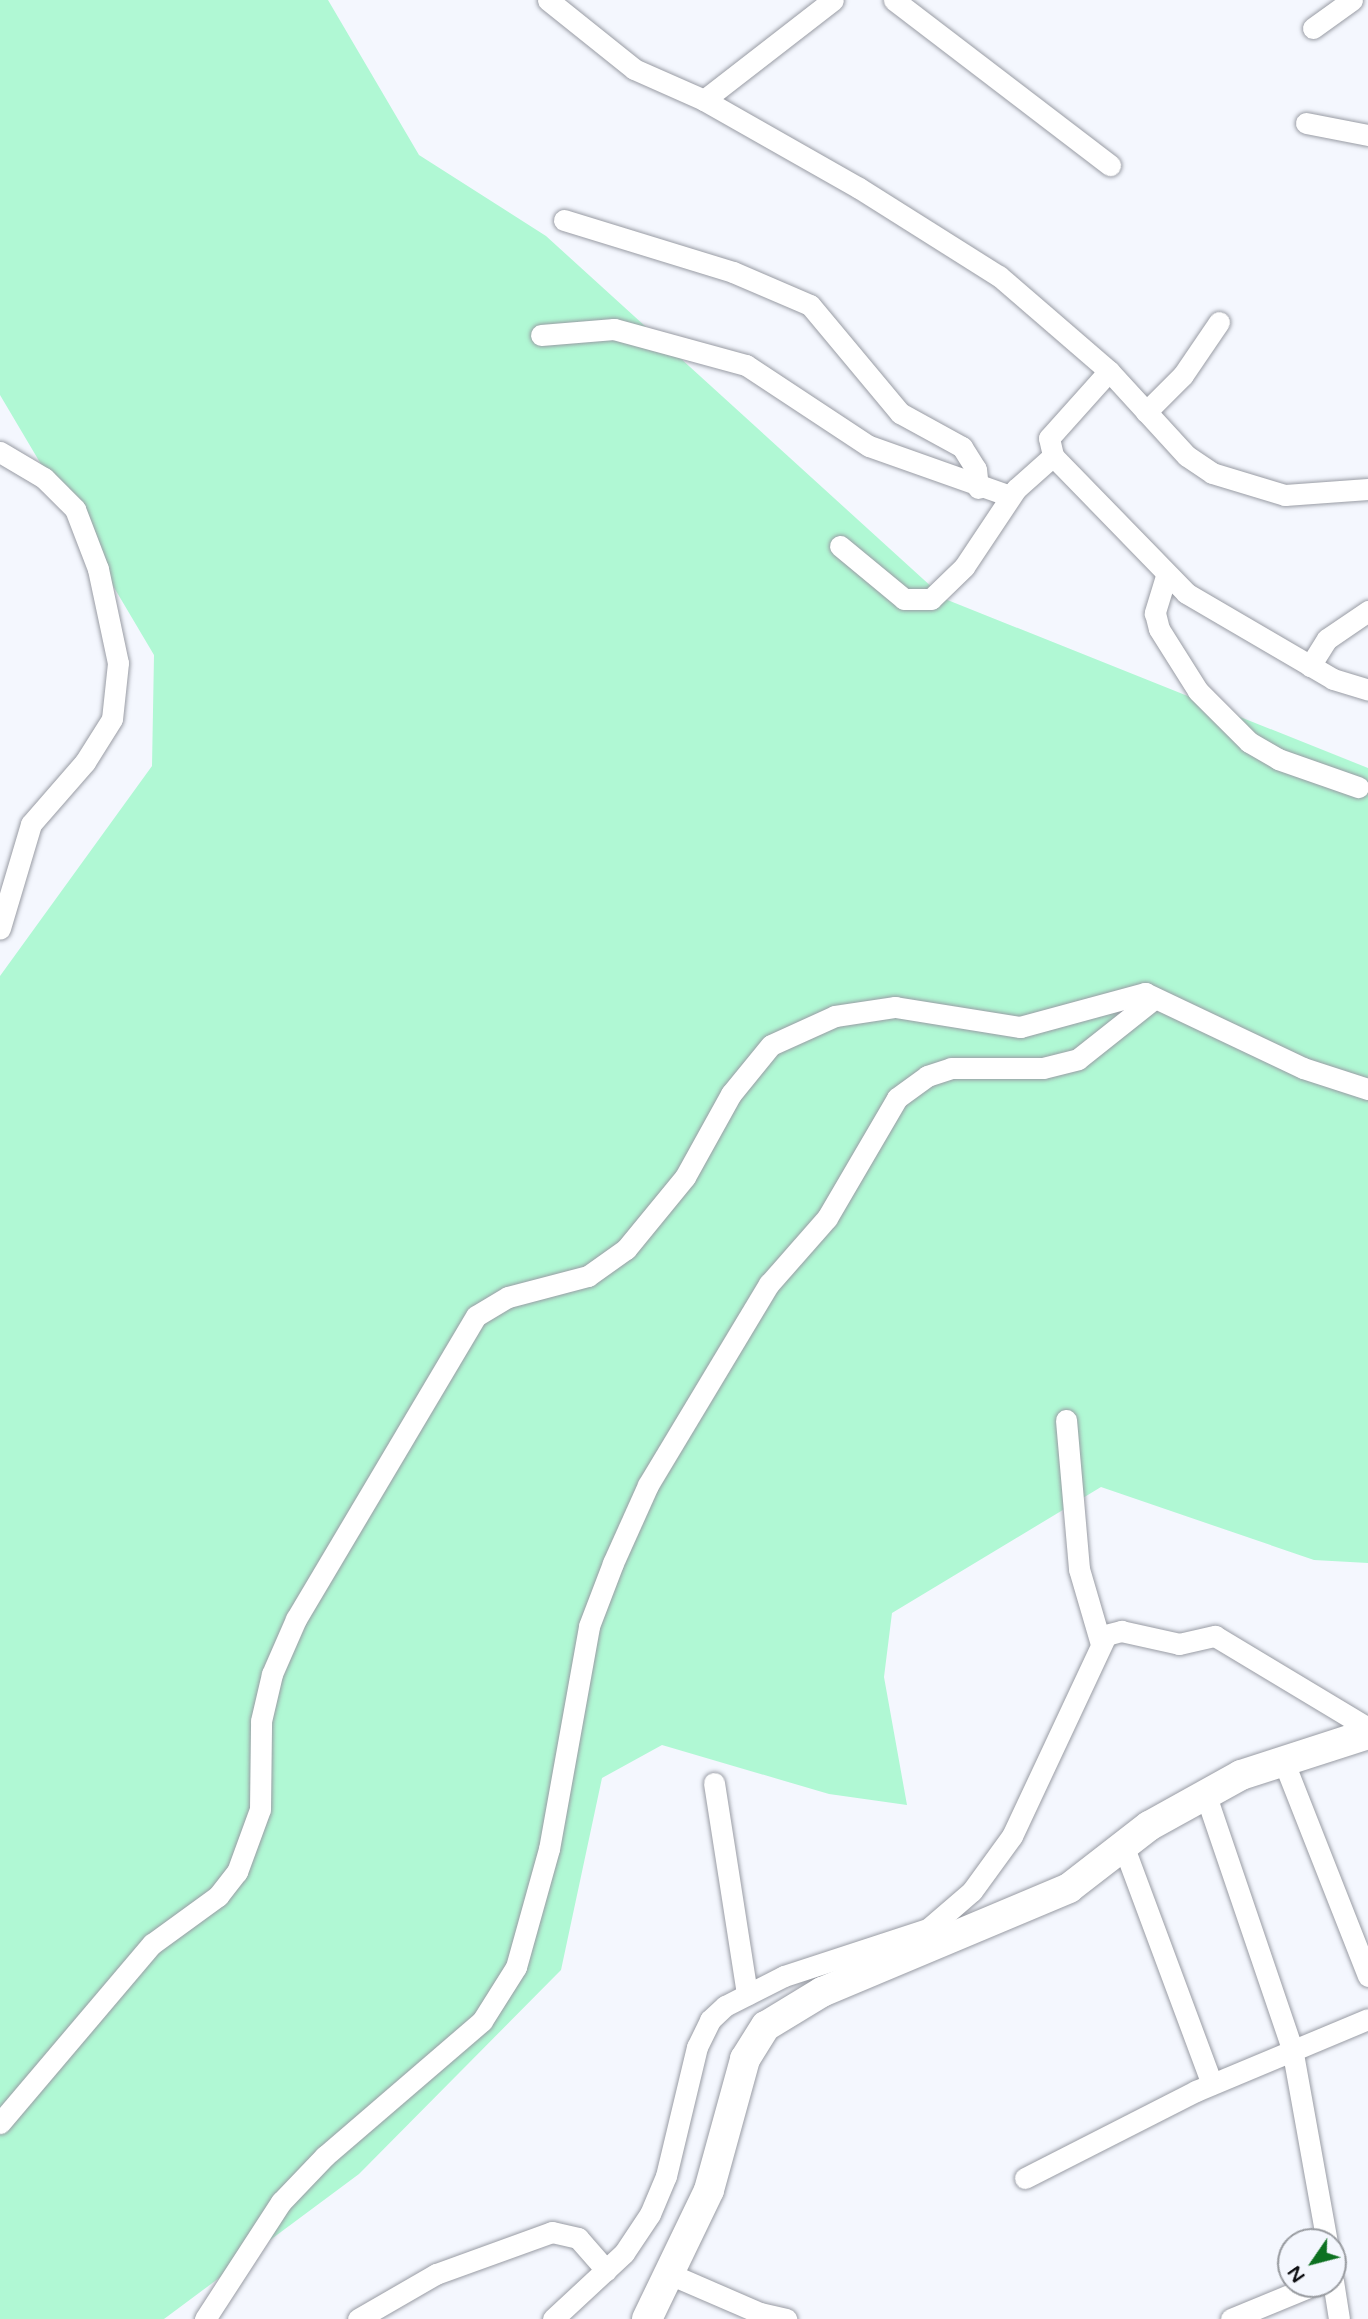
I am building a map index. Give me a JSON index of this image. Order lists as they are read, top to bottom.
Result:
{
  "north": "bottom left"
}
